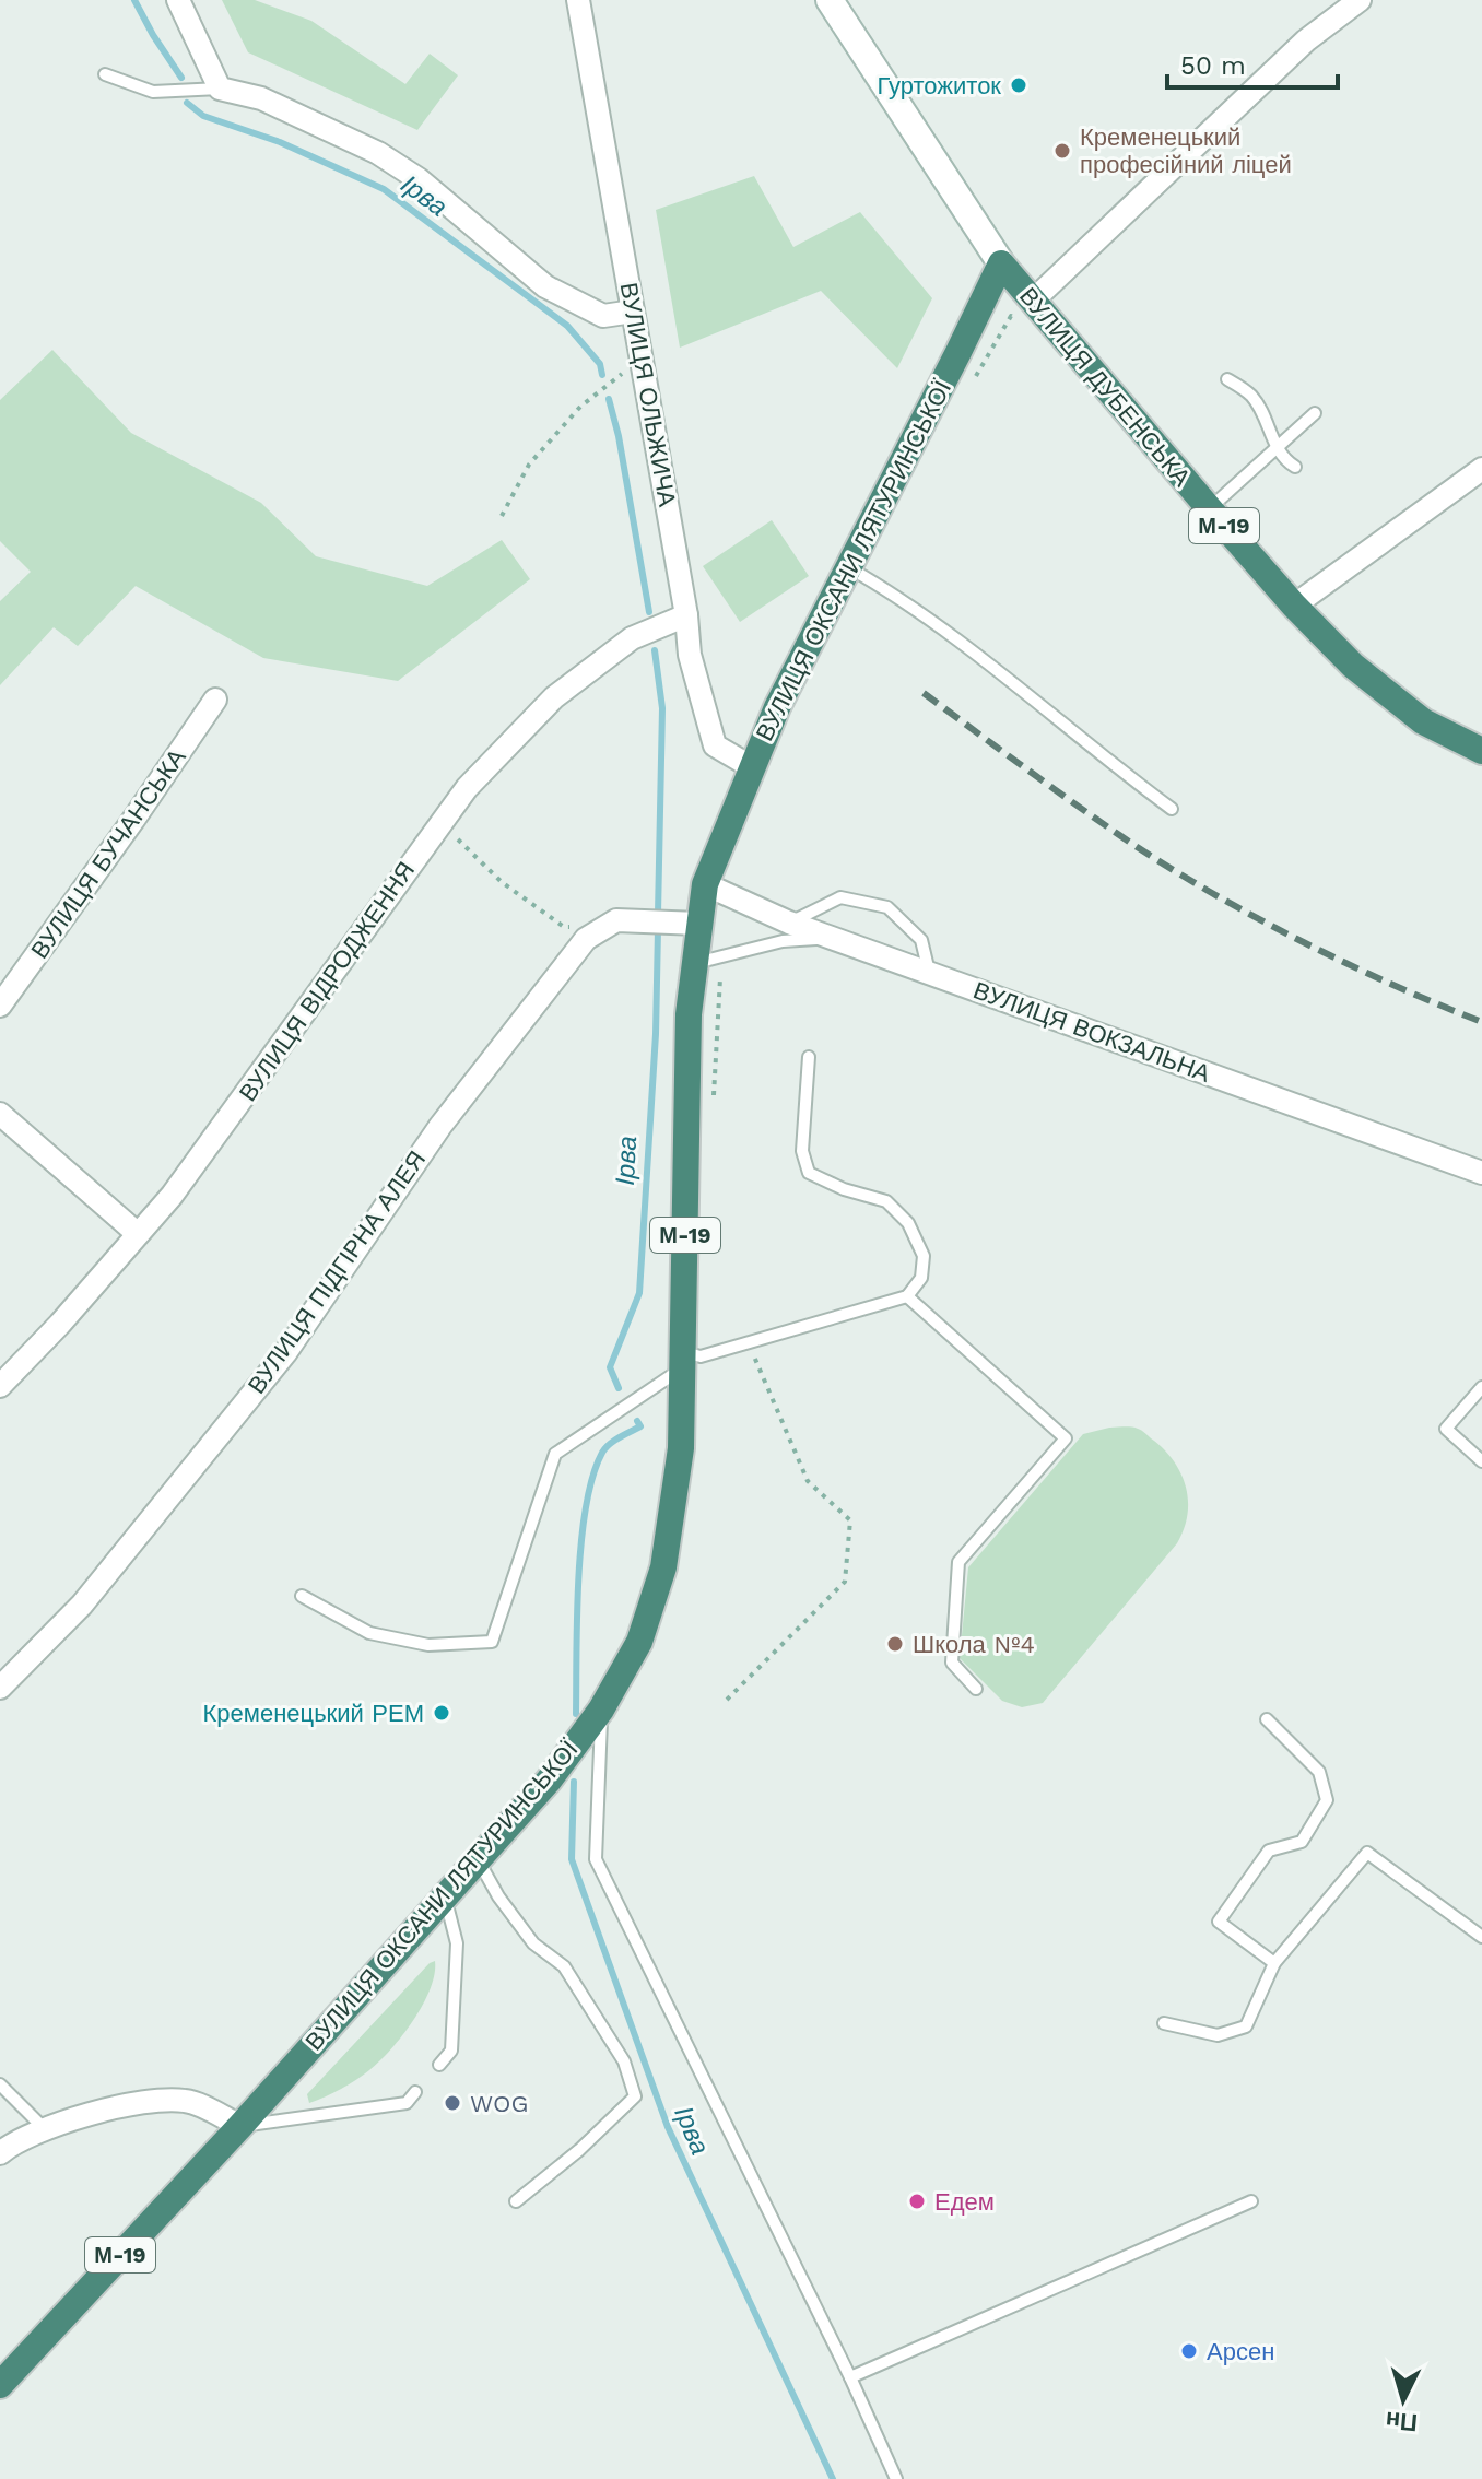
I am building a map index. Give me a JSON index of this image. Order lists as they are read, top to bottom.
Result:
{
  "streets": {
    "highway": ["ВУЛИЦЯ ДУБЕНСЬКА", "М-19", "ВУЛИЦЯ ОКСАНИ ЛЯТУРИНСЬКОЇ"],
    "street": [
      "ВУЛИЦЯ ОЛЬЖИЧА",
      "ВУЛИЦЯ БУЧАНСЬКА",
      "ВУЛИЦЯ ВІДРОДЖЕННЯ",
      "ВУЛИЦЯ ВОКЗАЛЬНА",
      "ВУЛИЦЯ ПІДГІРНА АЛЕЯ"
    ]
  },
  "crossings": [
    ["ВУЛИЦЯ ДУБЕНСЬКА", "ВУЛИЦЯ ОКСАНИ ЛЯТУРИНСЬКОЇ"],
    ["ВУЛИЦЯ ОЛЬЖИЧА", "ВУЛИЦЯ ОКСАНИ ЛЯТУРИНСЬКОЇ"],
    ["ВУЛИЦЯ ОЛЬЖИЧА", "ВУЛИЦЯ ВІДРОДЖЕННЯ"],
    ["М-19", "ВУЛИЦЯ ОКСАНИ ЛЯТУРИНСЬКОЇ"],
    ["ВУЛИЦЯ ОКСАНИ ЛЯТУРИНСЬКОЇ", "ВУЛИЦЯ ВОКЗАЛЬНА"]
  ],
  "water": ["Ірва"],
  "places": [
    "Гуртожиток",
    "Кременецький професійний ліцей",
    "Школа №4",
    "Кременецький РЕМ",
    "WOG",
    "Едем",
    "Арсен"
  ],
  "scale_bar": "50 m",
  "north": "bottom"
}
